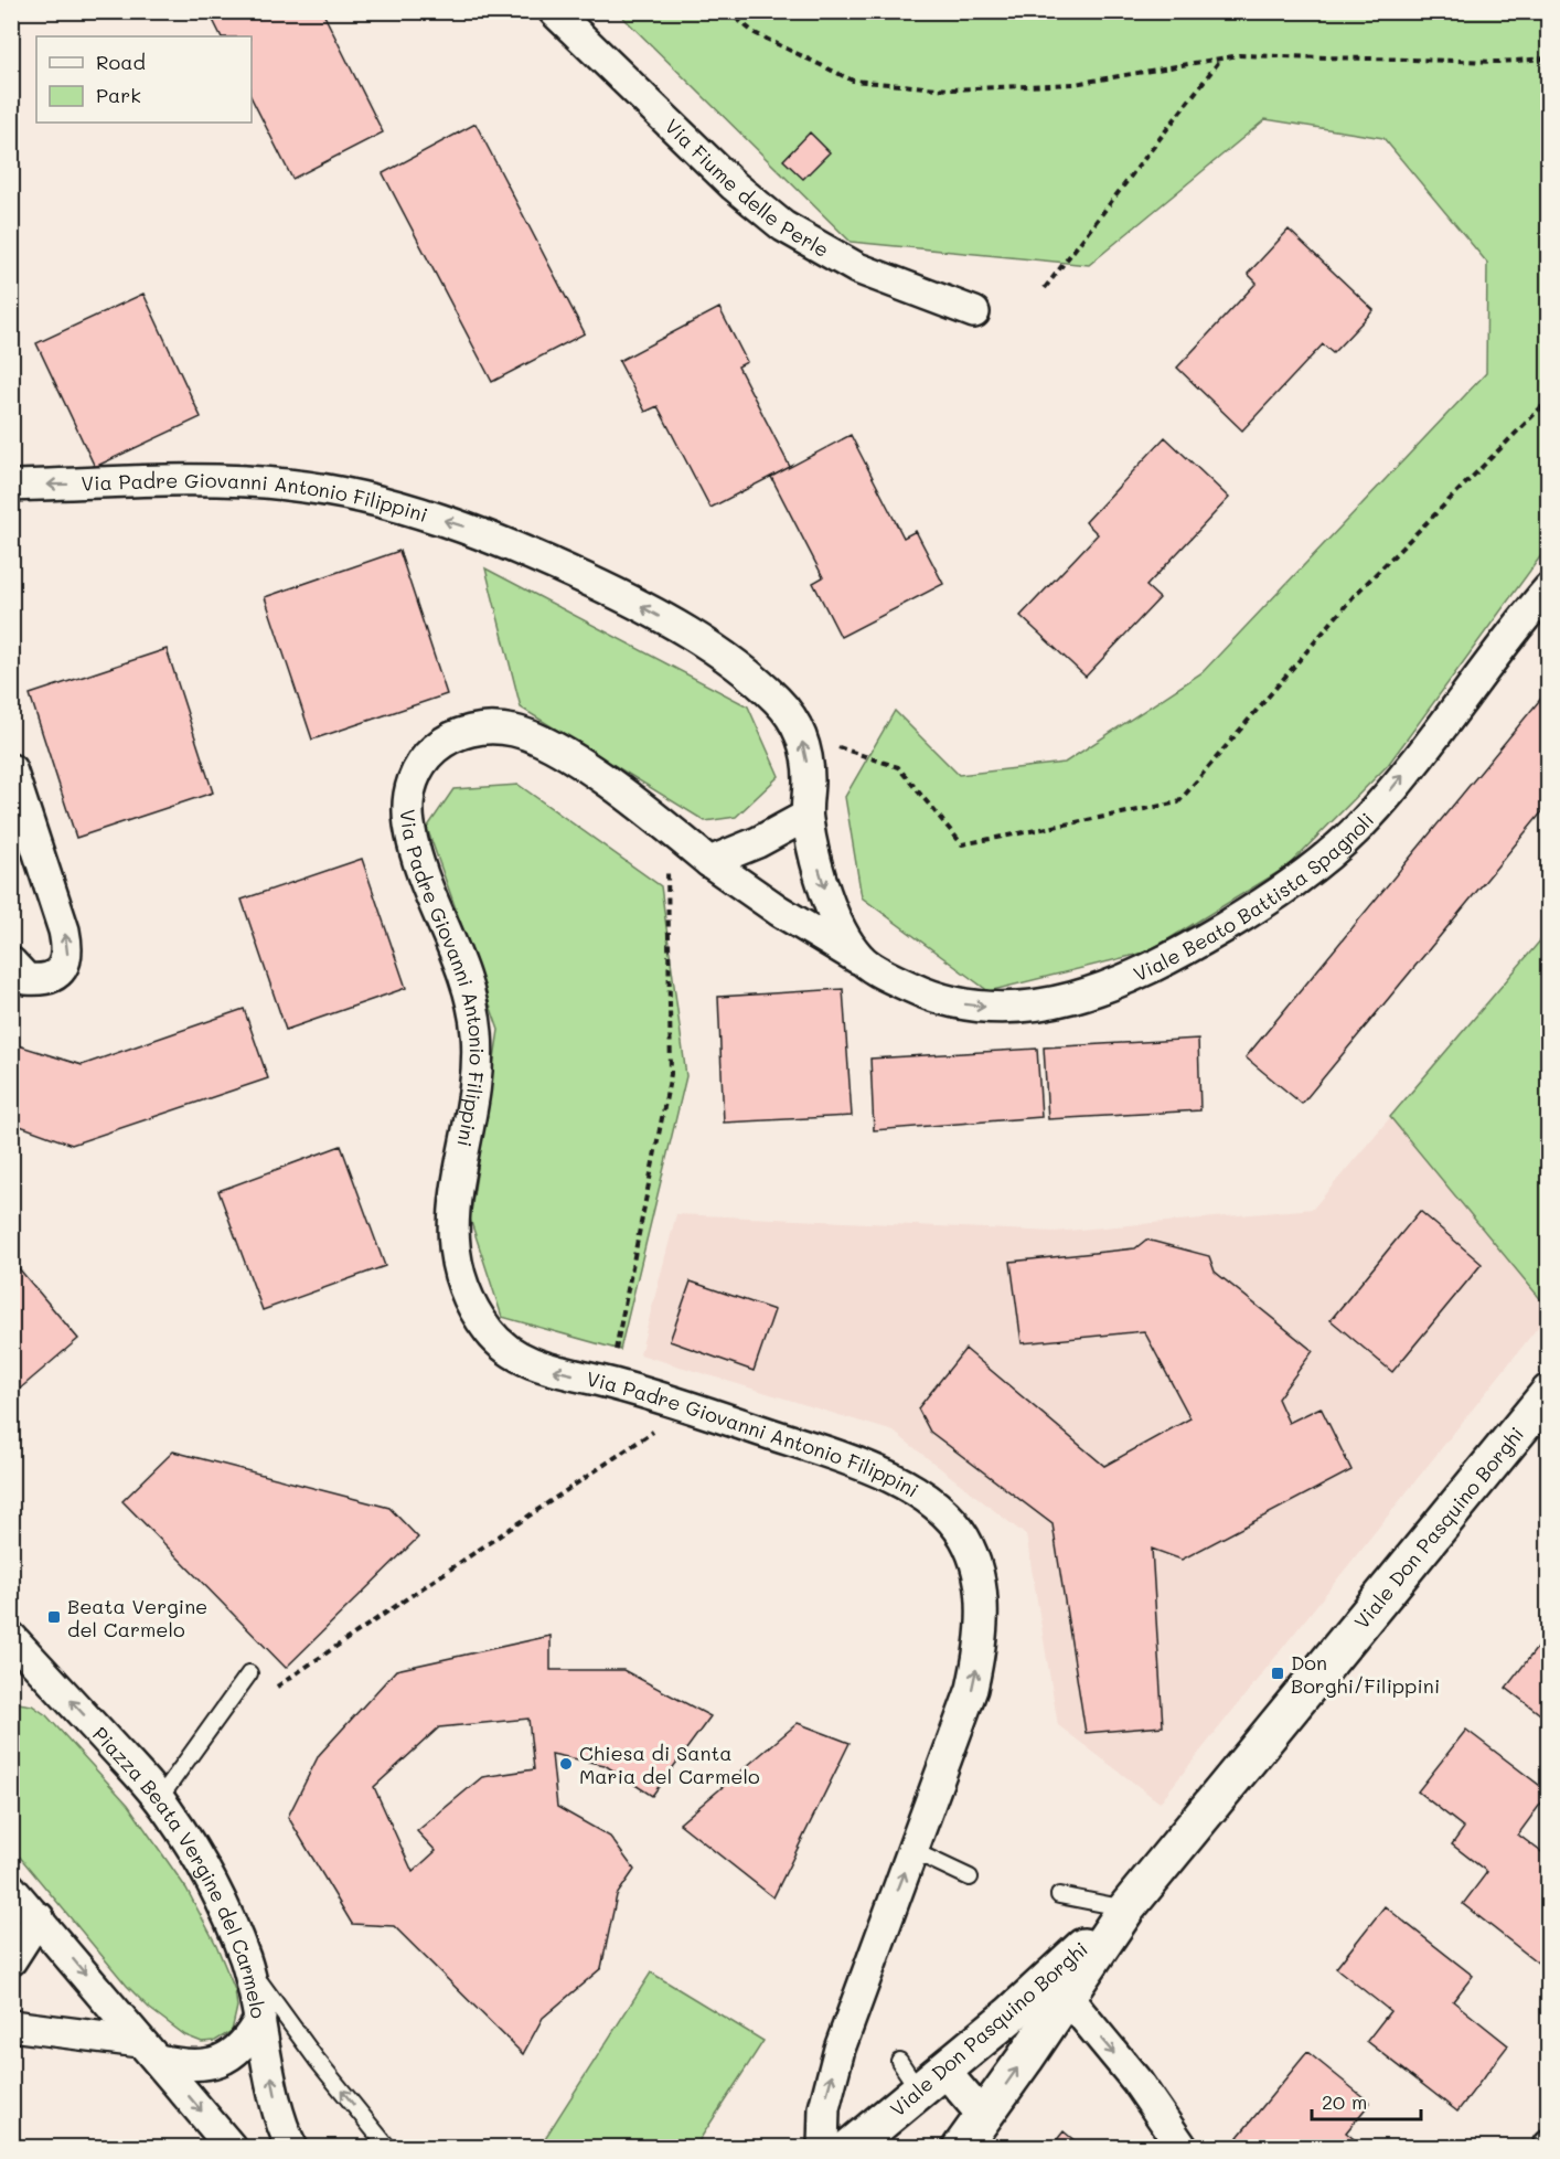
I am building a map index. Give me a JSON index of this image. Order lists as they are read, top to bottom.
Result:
{
  "streets": {
    "street": [
      "Via Fiume delle Perle",
      "Via Padre Giovanni Antonio Filippini",
      "Viale Beato Battista Spagnoli",
      "Viale Don Pasquino Borghi",
      "Piazza Beata Vergine del Carmelo"
    ]
  },
  "crossings": [
    ["Via Padre Giovanni Antonio Filippini", "Viale Beato Battista Spagnoli"]
  ],
  "one_way": ["Viale Beato Battista Spagnoli"],
  "places": {
    "transit": ["Beata Vergine del Carmelo", "Don Borghi/Filippini"],
    "other": ["Chiesa di Santa Maria del Carmelo"]
  },
  "legend": ["Road", "Park"],
  "scale_bar": "20 m"
}
